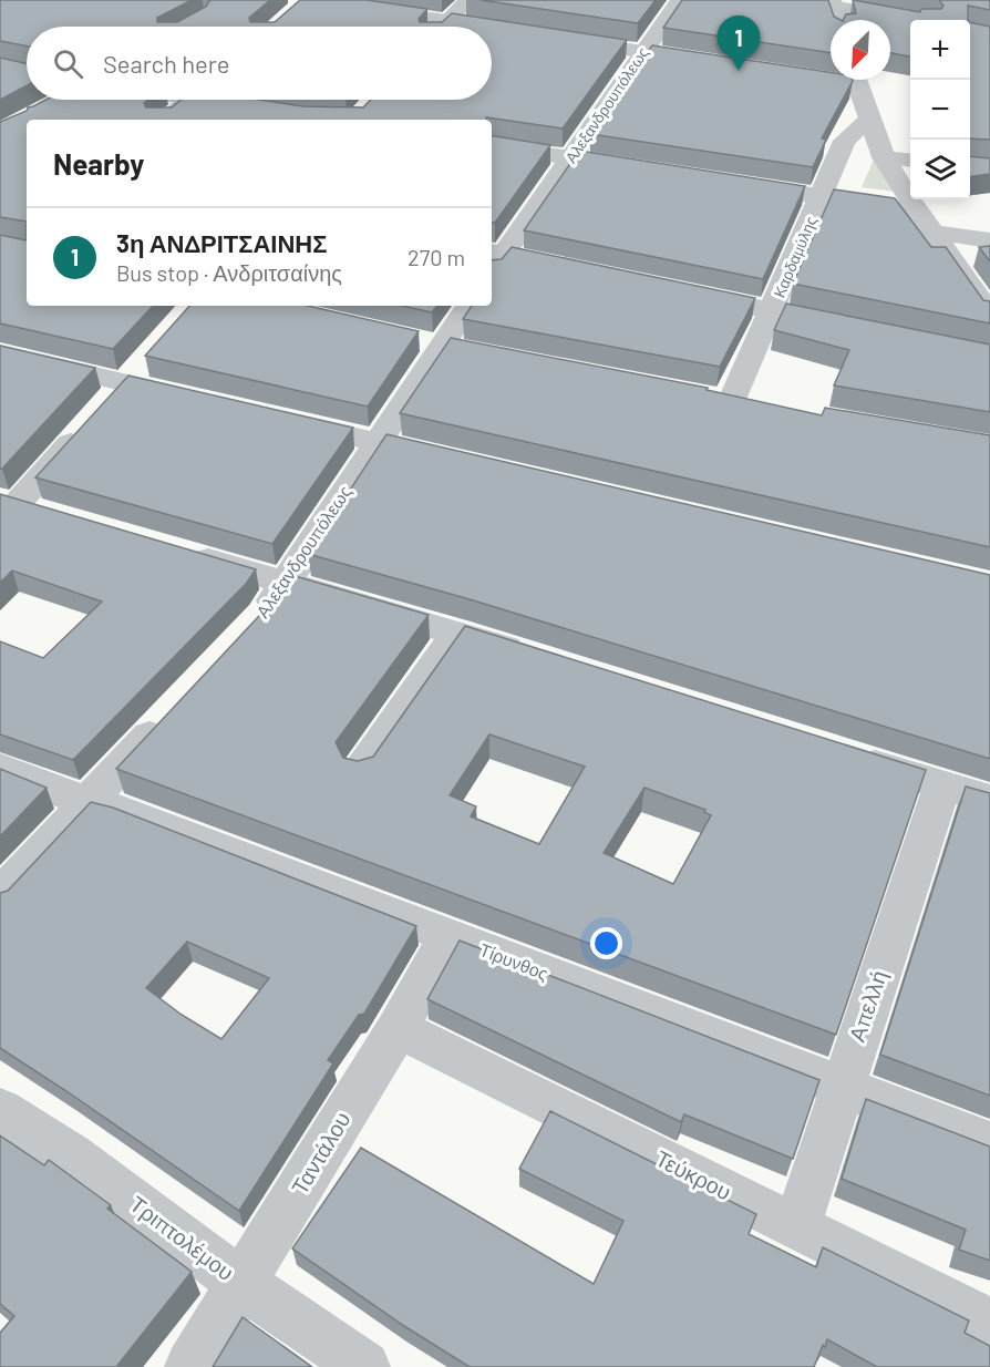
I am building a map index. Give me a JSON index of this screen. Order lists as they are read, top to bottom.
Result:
{
  "streets": {
    "street": [
      "Αλεξανδρουπόλεως",
      "Καρδαμύλης",
      "Τίρυνθος",
      "Απελλή",
      "Ταντάλου",
      "Τεύκρου",
      "Τριπτολέμου"
    ]
  },
  "crossings": [
    ["Τίρυνθος", "Απελλή"],
    ["Τίρυνθος", "Ταντάλου"],
    ["Απελλή", "Τεύκρου"],
    ["Ταντάλου", "Τεύκρου"],
    ["Ταντάλου", "Τριπτολέμου"]
  ],
  "north": "bottom left",
  "page": {
    "pins": "1",
    "map_buttons": ["+", "−"],
    "search": "Search here",
    "heading": "Nearby",
    "list": [
      {
        "mark": "1",
        "name": "3η ΑΝΔΡΙΤΣΑΙΝΗΣ",
        "note": "Bus stop · Ανδριτσαίνης",
        "value": "270 m"
      }
    ]
  }
}
